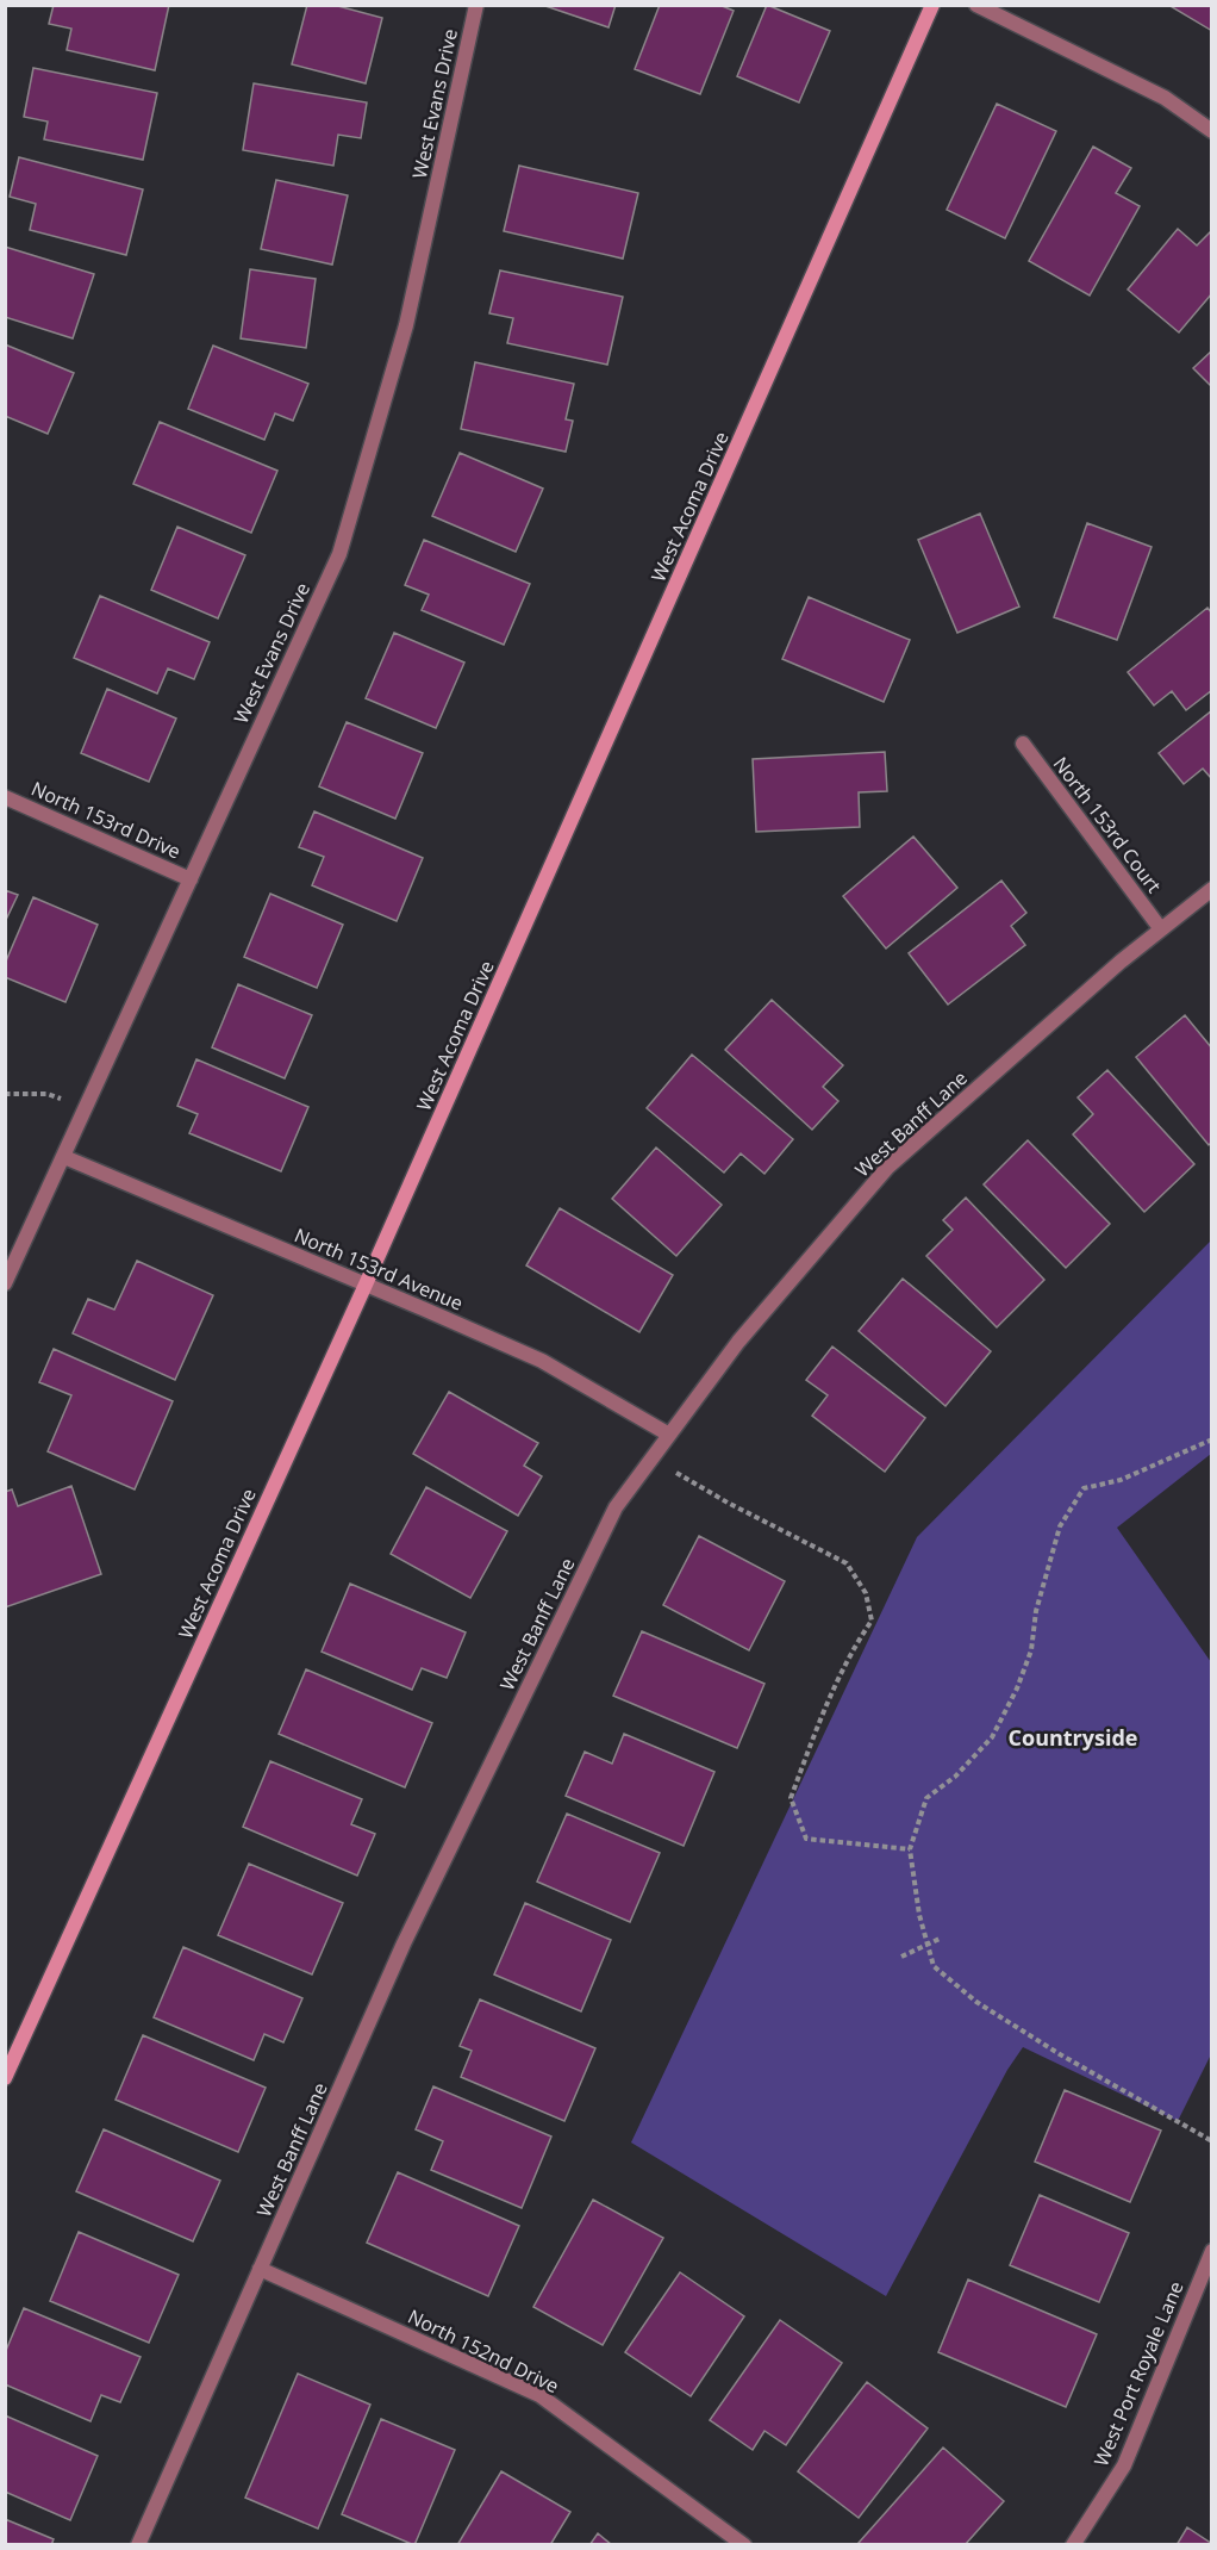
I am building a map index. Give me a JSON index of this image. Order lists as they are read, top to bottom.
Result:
{
  "streets": {
    "street": [
      "West Evans Drive",
      "West Acoma Drive",
      "North 153rd Drive",
      "North 153rd Court",
      "West Banff Lane",
      "North 153rd Avenue",
      "North 152nd Drive",
      "West Port Royale Lane"
    ]
  },
  "crossings": [
    ["West Evans Drive", "North 153rd Drive"],
    ["West Evans Drive", "North 153rd Avenue"],
    ["West Acoma Drive", "North 153rd Avenue"],
    ["North 153rd Court", "West Banff Lane"],
    ["West Banff Lane", "North 153rd Avenue"],
    ["West Banff Lane", "North 152nd Drive"]
  ],
  "districts": ["Countryside"]
}
